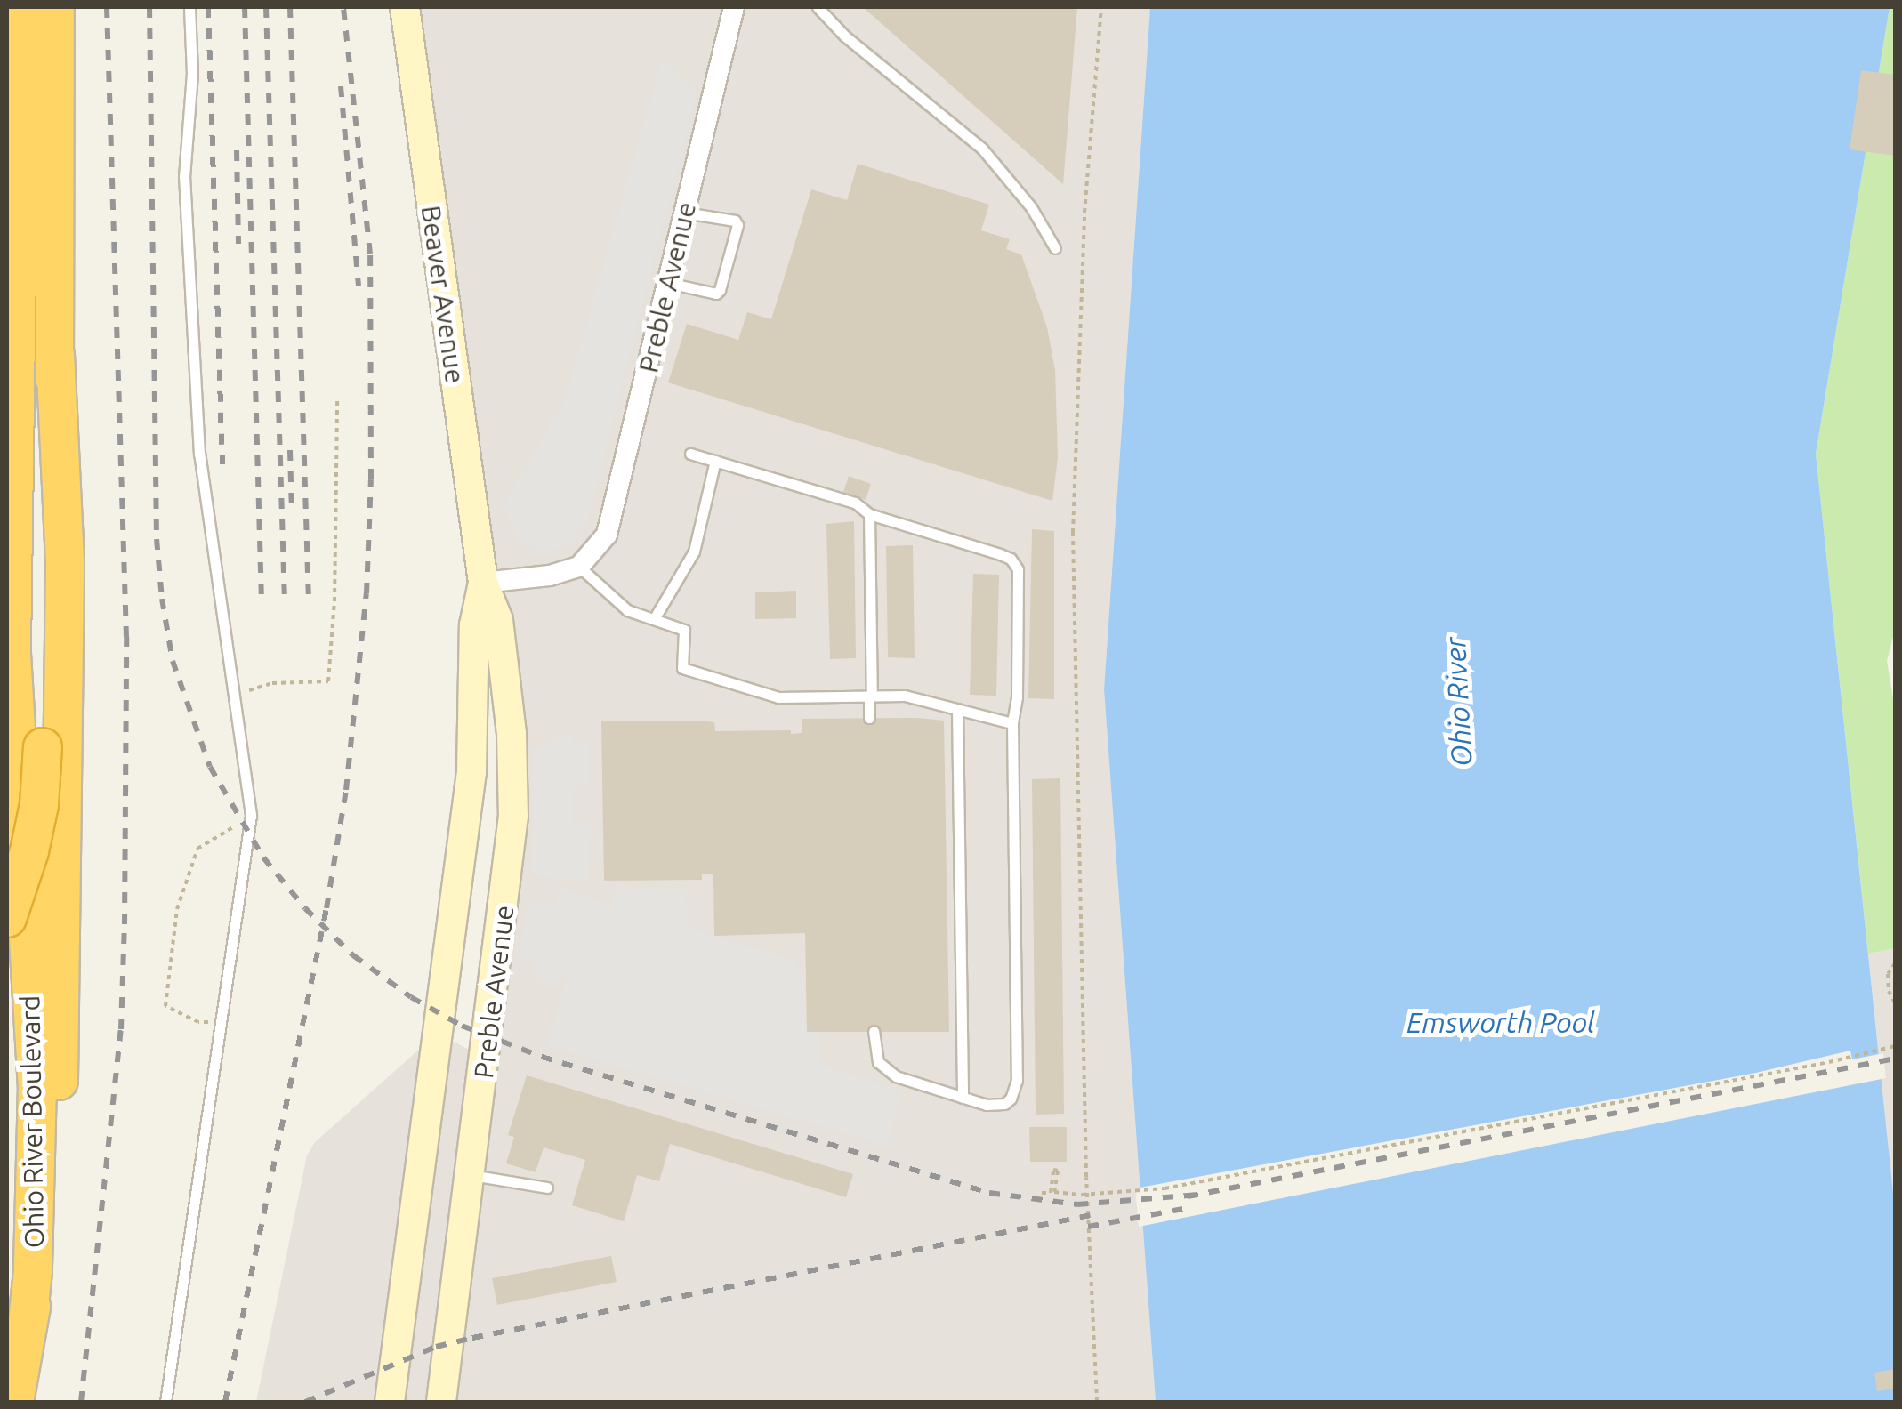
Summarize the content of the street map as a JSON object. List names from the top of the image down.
{
  "streets": {
    "highway": ["Ohio River Boulevard"],
    "street": ["Preble Avenue", "Beaver Avenue"]
  },
  "crossings": [
    ["Preble Avenue", "Beaver Avenue"]
  ],
  "water": ["Ohio River", "Emsworth Pool"]
}
